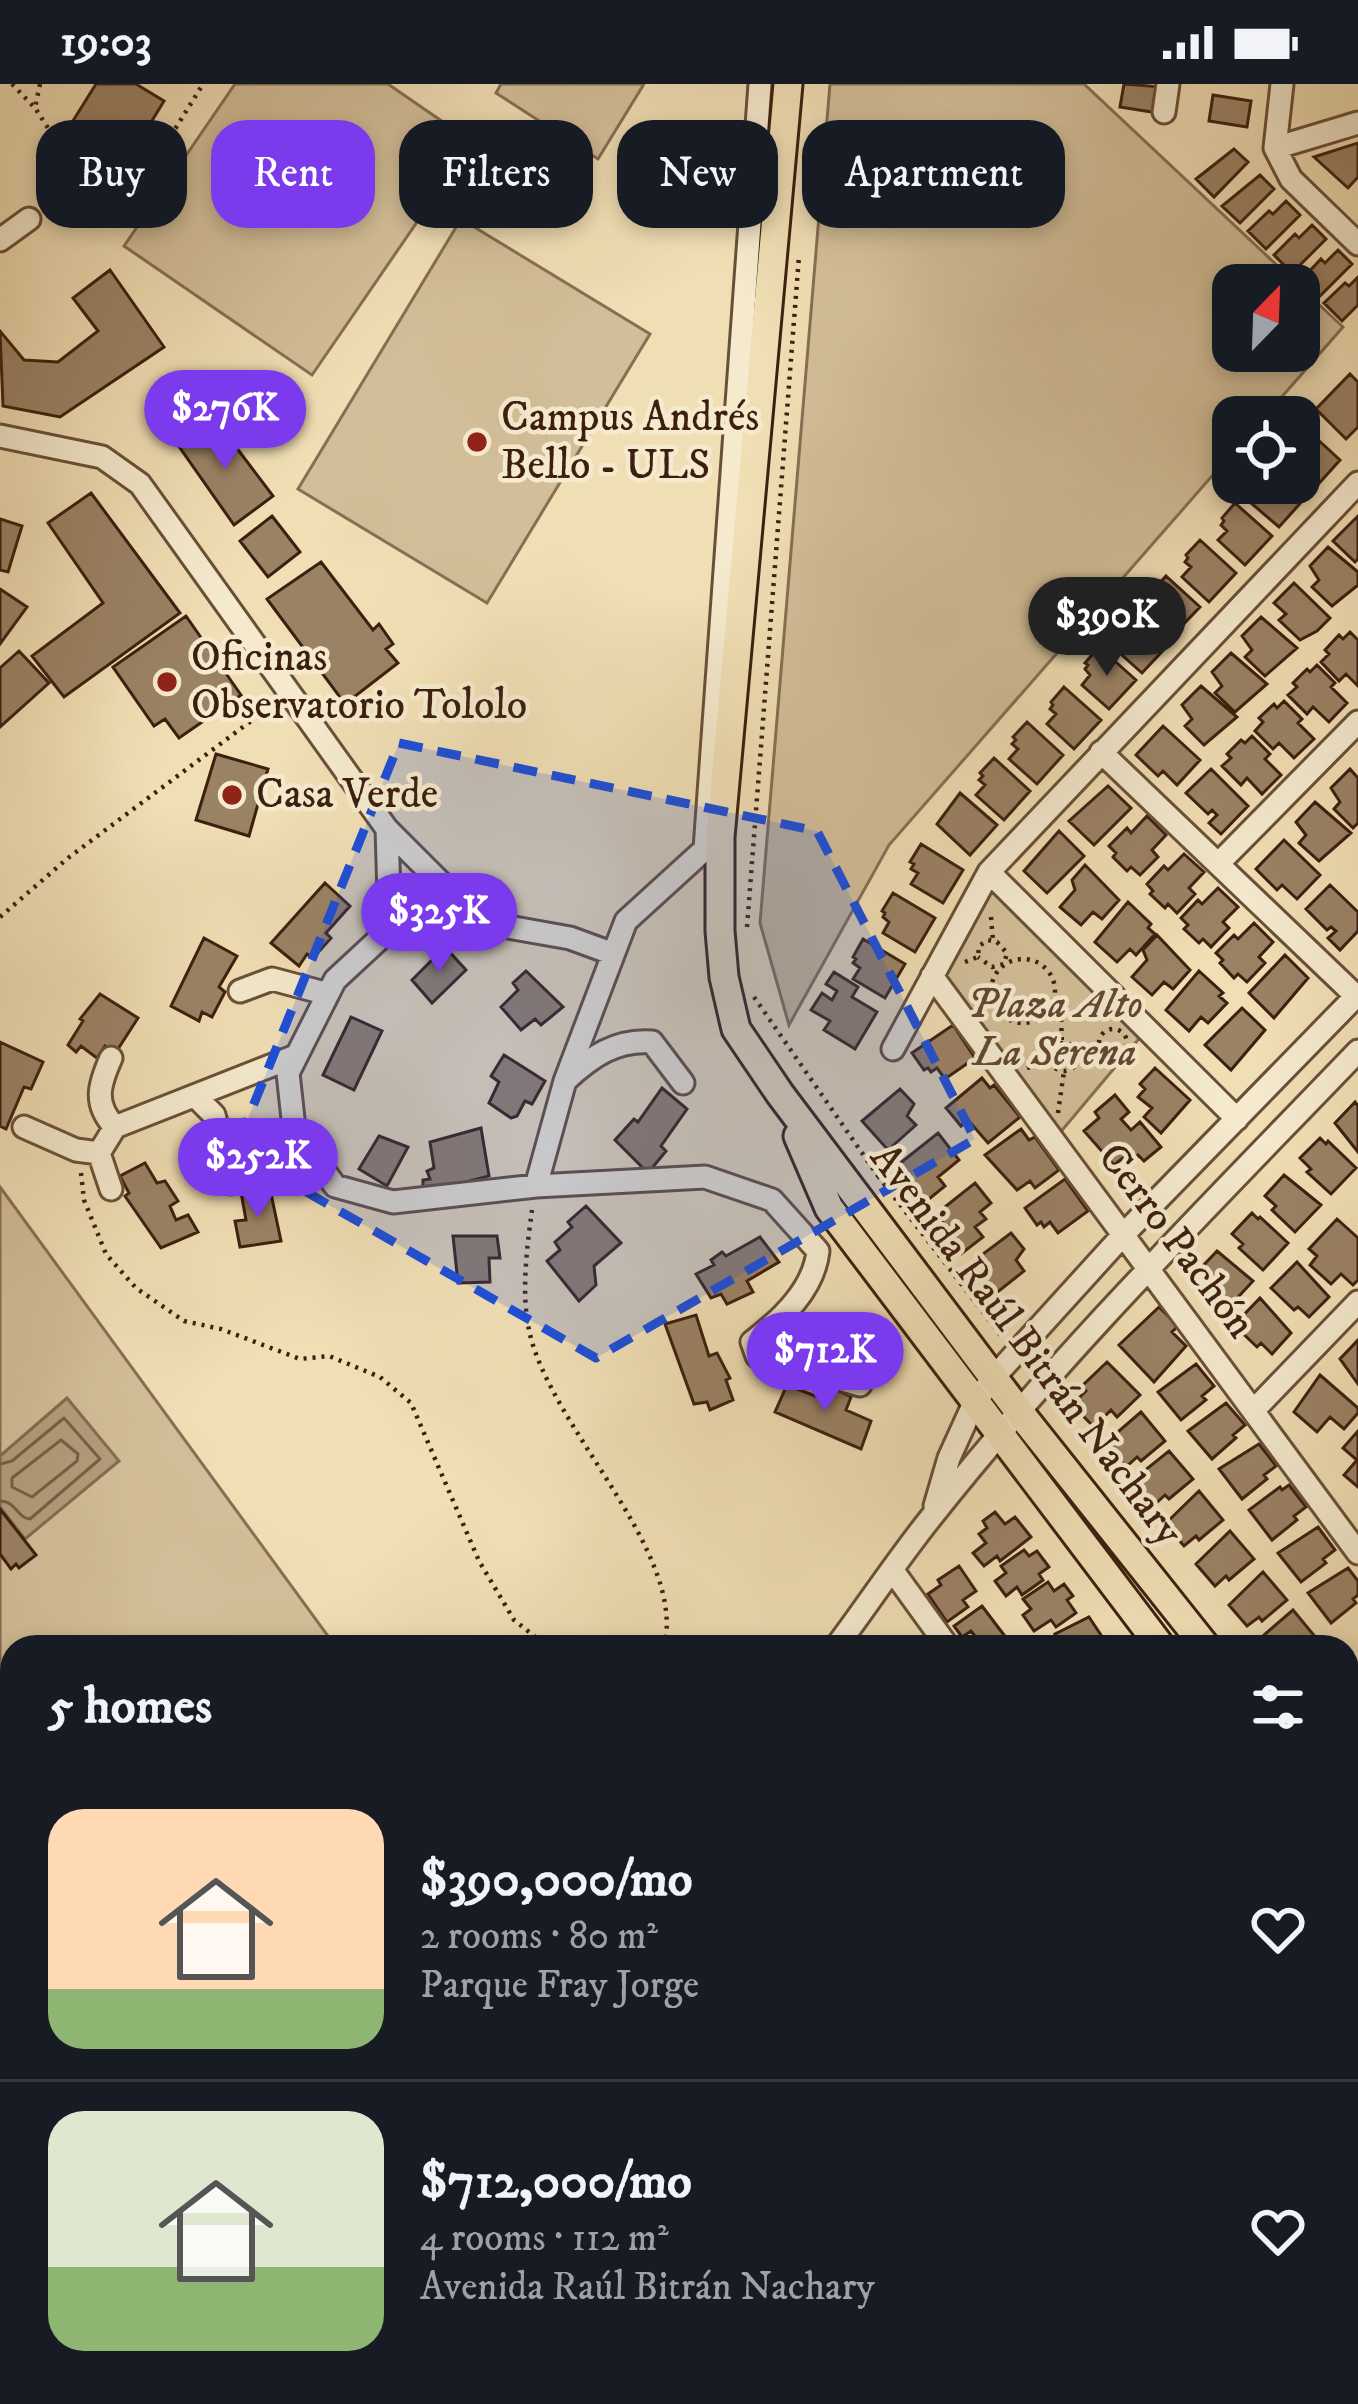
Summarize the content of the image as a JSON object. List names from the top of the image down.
{
  "streets": {
    "main road": ["Avenida Raúl Bitrán Nachary"],
    "street": ["Cerro Pachón"]
  },
  "parks": ["Plaza Alto La Serena"],
  "places": ["Campus Andrés Bello - ULS", "Oficinas Observatorio Tololo", "Casa Verde"],
  "north": "top right",
  "page": {
    "status": "19:03",
    "chip": [
      "Buy",
      "Rent",
      "Filters",
      "New",
      "Apartment"
    ],
    "price": [
      "$276K",
      "$390K",
      "$325K",
      "$252K",
      "$712K"
    ],
    "heading": "5 homes",
    "list": [
      {
        "name": "$390,000/mo",
        "note": "2 rooms · 80 m² · Parque Fray Jorge"
      },
      {
        "name": "$712,000/mo",
        "note": "4 rooms · 112 m² · Avenida Raúl Bitrán Nachary"
      }
    ]
  }
}
